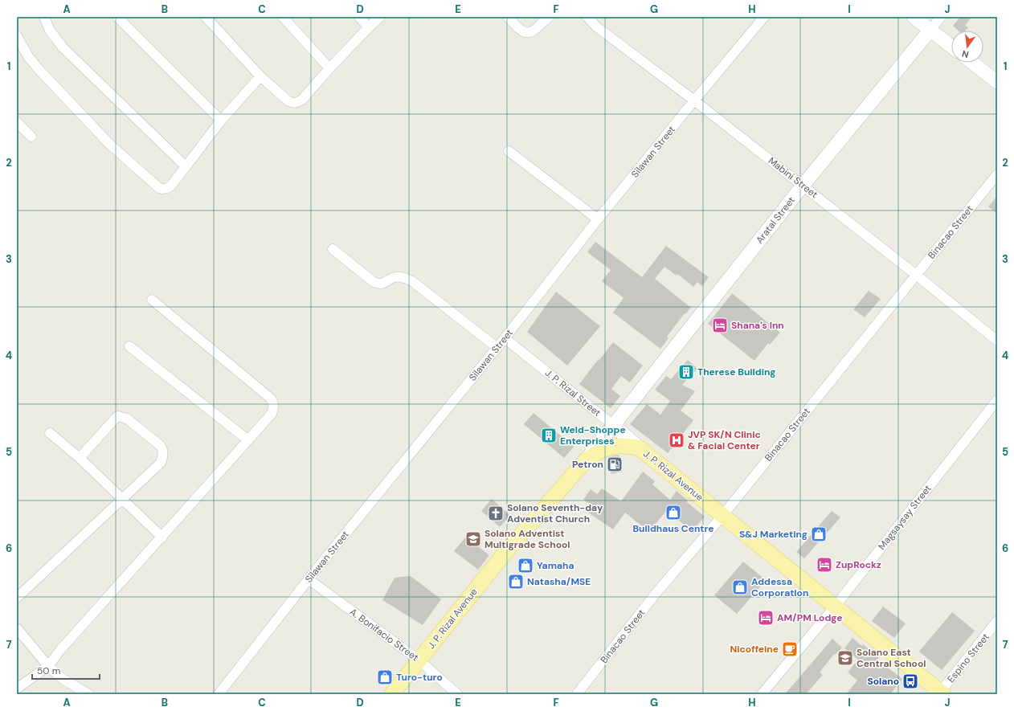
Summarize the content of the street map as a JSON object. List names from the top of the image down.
{
  "streets": {
    "main road": ["J. P. Rizal Avenue"],
    "street": [
      "Silawan Street",
      "Mabini Street",
      "Aratal Street",
      "Binacao Street",
      "J. P. Rizal Street",
      "Magsaysay Street",
      "A. Bonifacio Street",
      "Espino Street"
    ]
  },
  "crossings": [
    ["Silawan Street", "Mabini Street"],
    ["Silawan Street", "J. P. Rizal Street"],
    ["Silawan Street", "A. Bonifacio Street"],
    ["Mabini Street", "Aratal Street"],
    ["Mabini Street", "Binacao Street"],
    ["Aratal Street", "J. P. Rizal Street"],
    ["Aratal Street", "J. P. Rizal Avenue"],
    ["Binacao Street", "J. P. Rizal Avenue"],
    ["J. P. Rizal Street", "J. P. Rizal Avenue"],
    ["J. P. Rizal Avenue", "Magsaysay Street"],
    ["J. P. Rizal Avenue", "A. Bonifacio Street"],
    ["J. P. Rizal Avenue", "Espino Street"]
  ],
  "places": {
    "hotel": ["Shana's Inn", "ZupRockz", "AM/PM Lodge"],
    "building": ["Therese Building", "Weld-Shoppe Enterprises"],
    "hospital": ["JVP SK/N Clinic & Facial Center"],
    "fuel station": ["Petron"],
    "shop": [
      "Buildhaus Centre",
      "S&J Marketing",
      "Yamaha",
      "Natasha/MSE",
      "Addessa Corporation",
      "Turo-turo"
    ],
    "church": ["Solano Seventh-day Adventist Church"],
    "school or university": ["Solano Adventist Multigrade School", "Solano East Central School"],
    "cafe": ["Nicoffeine"],
    "bus stop": ["Solano"]
  },
  "scale_bar": "50 m",
  "north": "bottom",
  "grid": {
    "columns": [
      "A",
      "B",
      "C",
      "D",
      "E",
      "F",
      "G",
      "H",
      "I",
      "J"
    ],
    "rows": [
      "1",
      "2",
      "3",
      "4",
      "5",
      "6",
      "7"
    ]
  }
}
